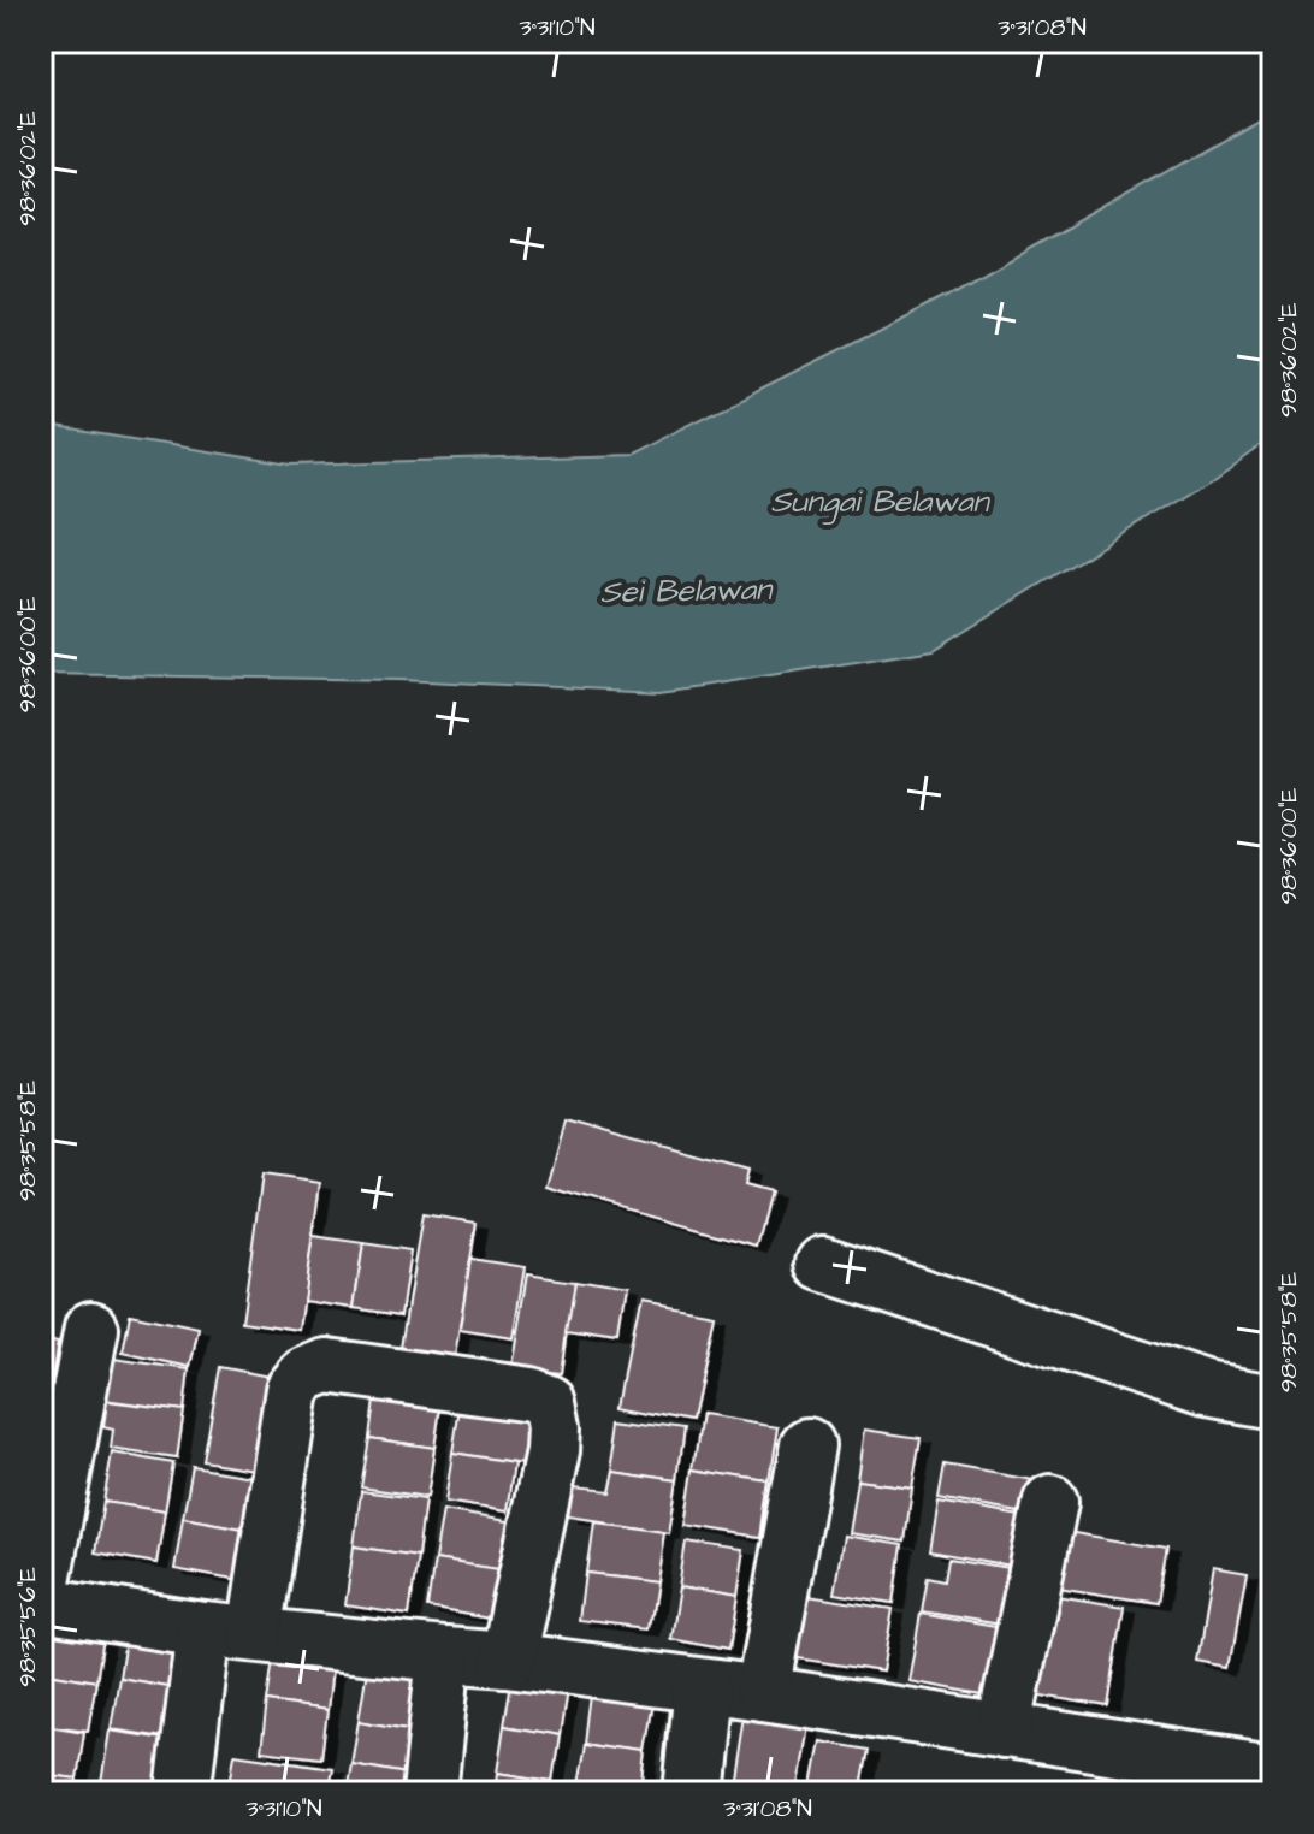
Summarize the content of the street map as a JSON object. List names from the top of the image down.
{
  "water": ["Sungai Belawan", "Sei Belawan"],
  "coordinates": [
    "3°31'10\"N",
    "3°31'08\"N",
    "98°36'02\"E",
    "98°36'00\"E",
    "98°35'58\"E",
    "98°35'56\"E"
  ]
}
